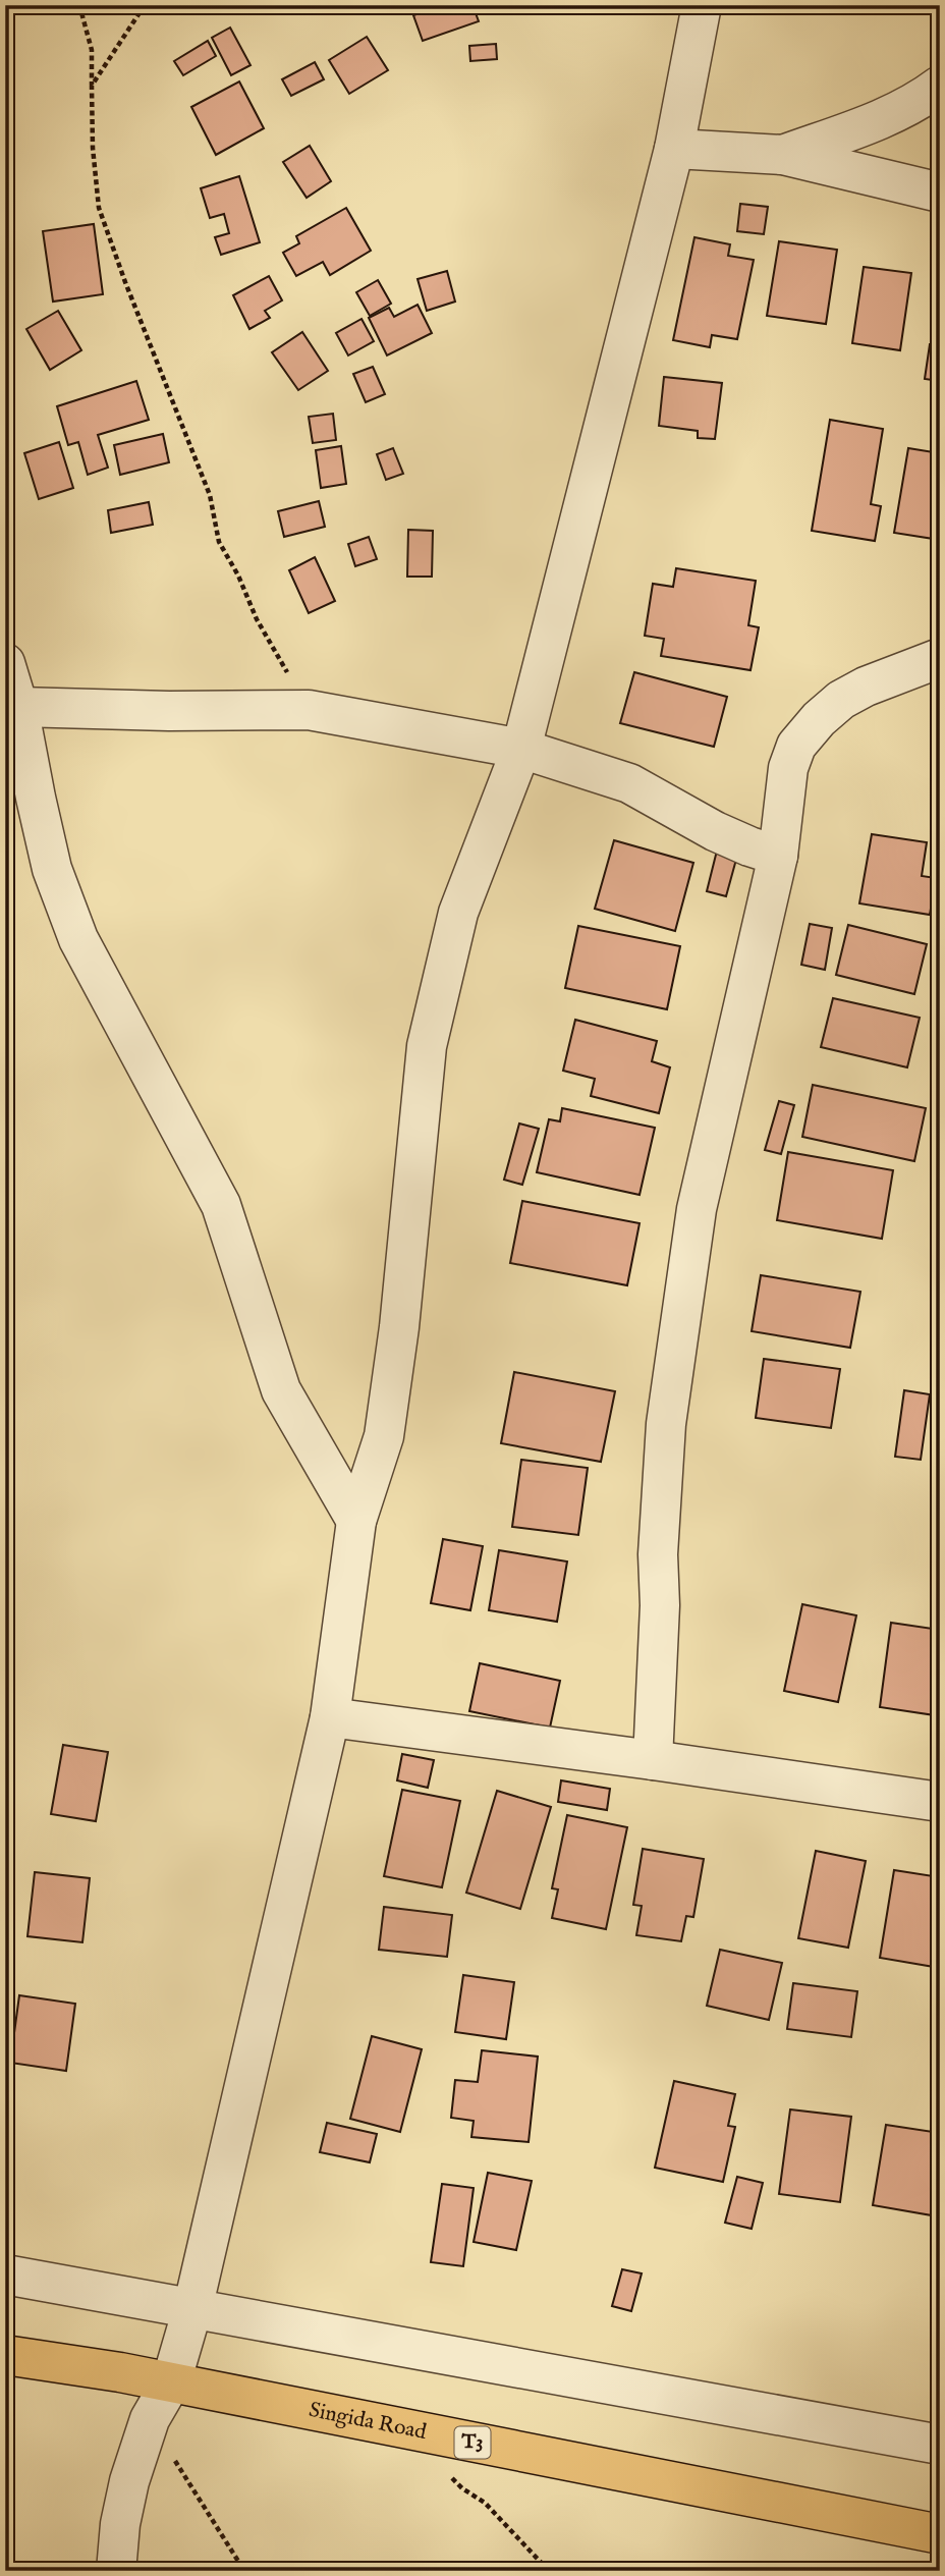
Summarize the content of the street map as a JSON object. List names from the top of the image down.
{
  "streets": {
    "highway": ["Singida Road", "T3"]
  }
}
